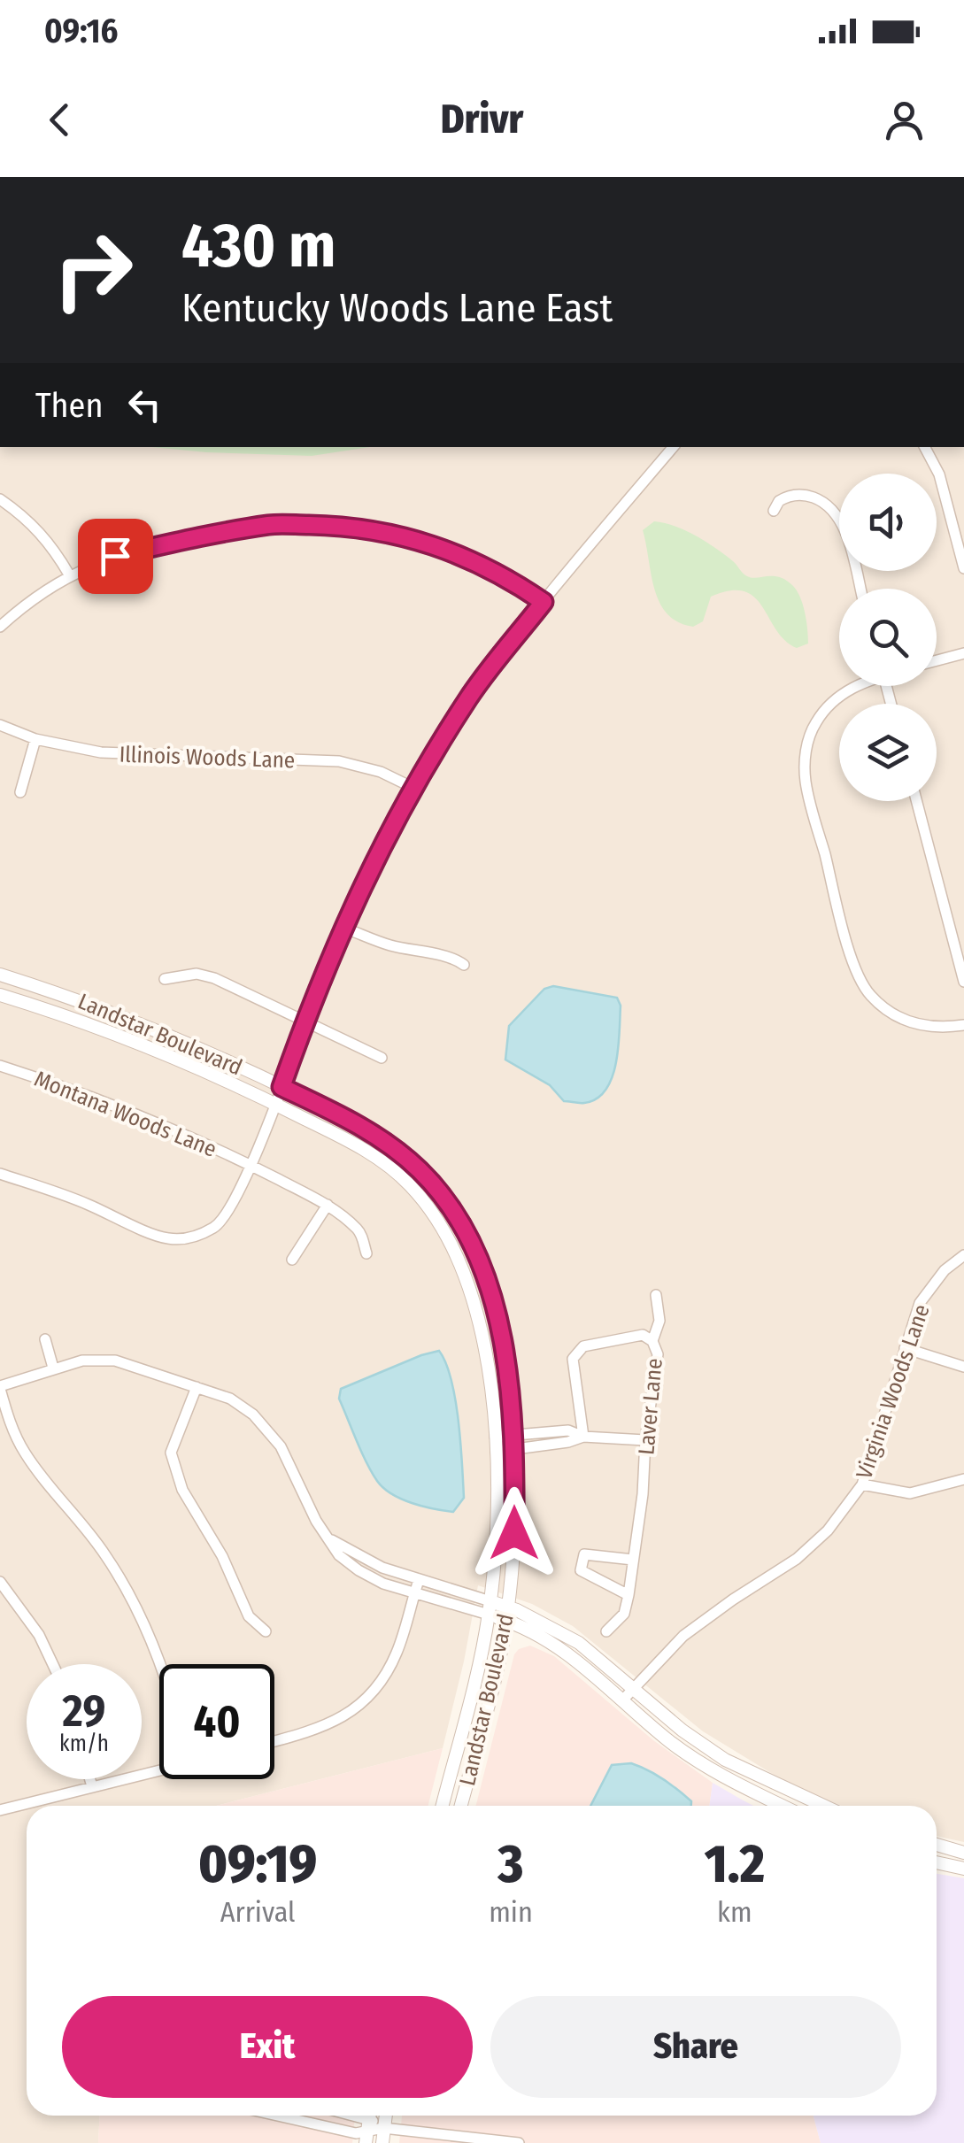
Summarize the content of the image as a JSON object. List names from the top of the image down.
{
  "streets": {
    "street": [
      "Illinois Woods Lane",
      "Landstar Boulevard",
      "Montana Woods Lane",
      "Virginia Woods Lane",
      "Laver Lane"
    ]
  },
  "page": {
    "status": "09:16",
    "header": "Drivr",
    "turn": ["430 m", "Kentucky Woods Lane East"],
    "then": "Then",
    "speed": "29 km/h",
    "limit": "40",
    "eta": [
      "09:19",
      "Arrival",
      "3",
      "min",
      "1.2",
      "km"
    ],
    "buttons": ["Exit", "Share"]
  }
}
